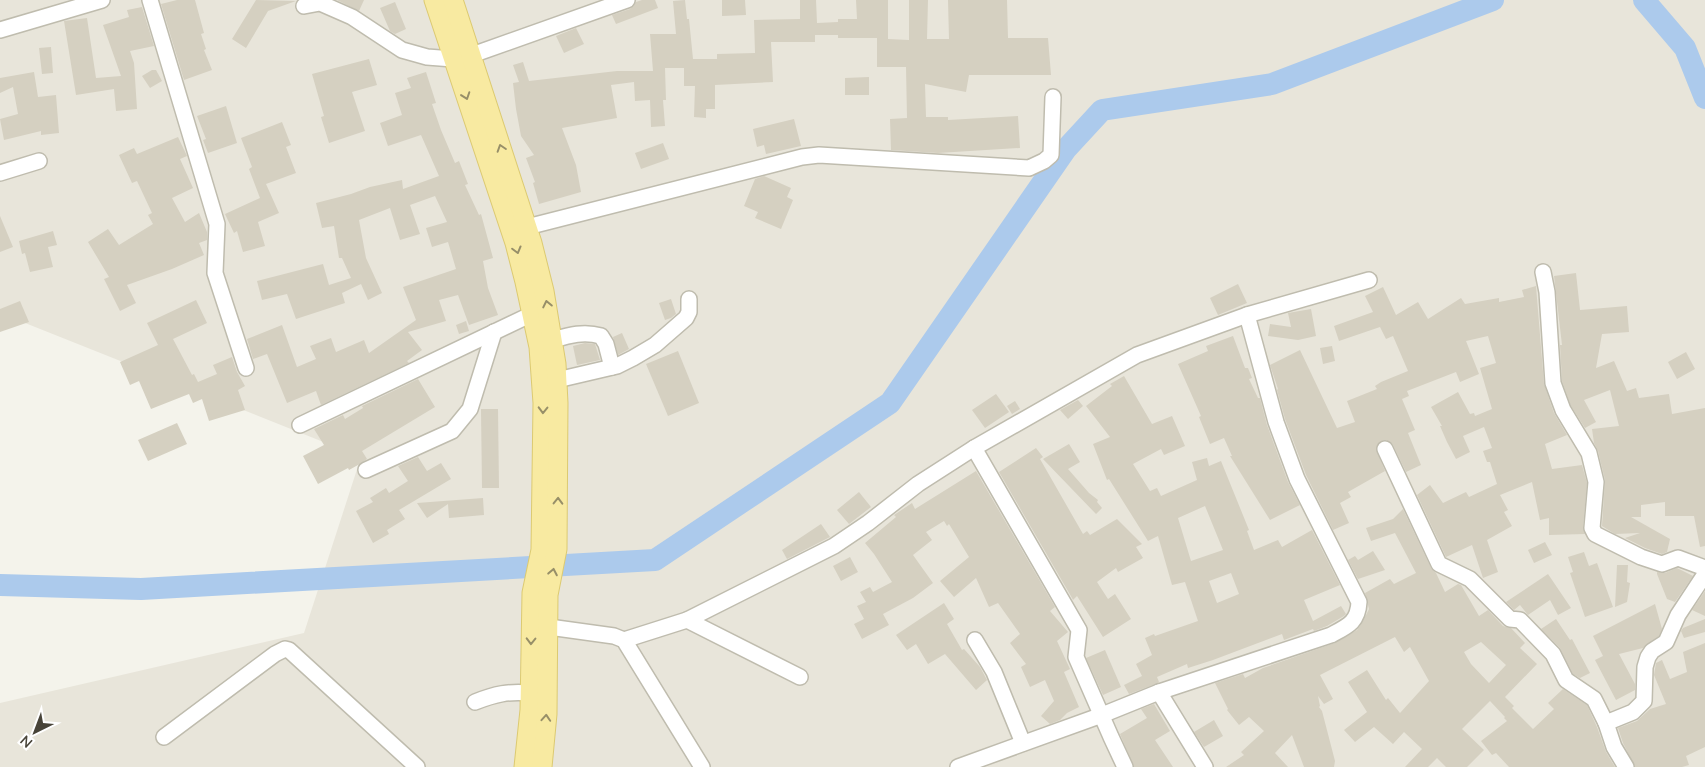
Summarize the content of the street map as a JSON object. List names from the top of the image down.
{
  "north": "bottom left"
}
